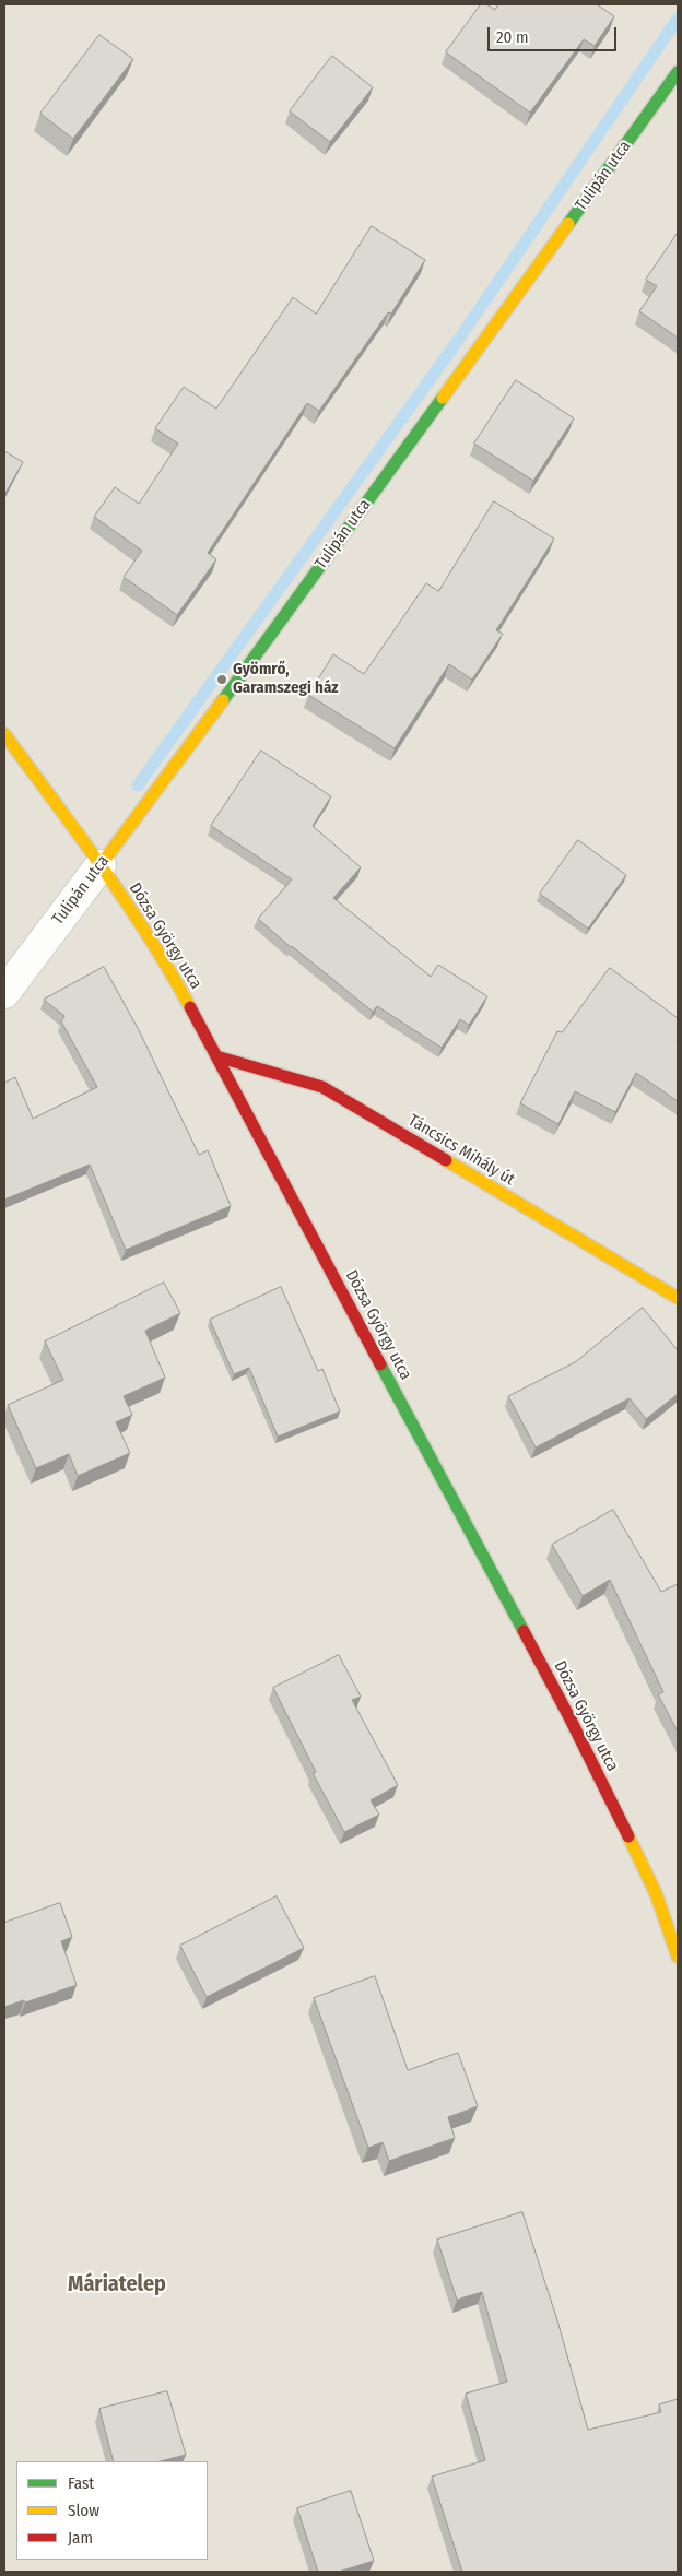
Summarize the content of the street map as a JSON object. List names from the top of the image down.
{
  "streets": {
    "street": ["Tulipán utca", "Dózsa György utca", "Táncsics Mihály út"]
  },
  "crossings": [
    ["Tulipán utca", "Dózsa György utca"],
    ["Dózsa György utca", "Táncsics Mihály út"]
  ],
  "districts": ["Máriatelep"],
  "places": ["Gyömrő, Garamszegi ház"],
  "legend": ["Fast", "Slow", "Jam"],
  "scale_bar": "20 m"
}
